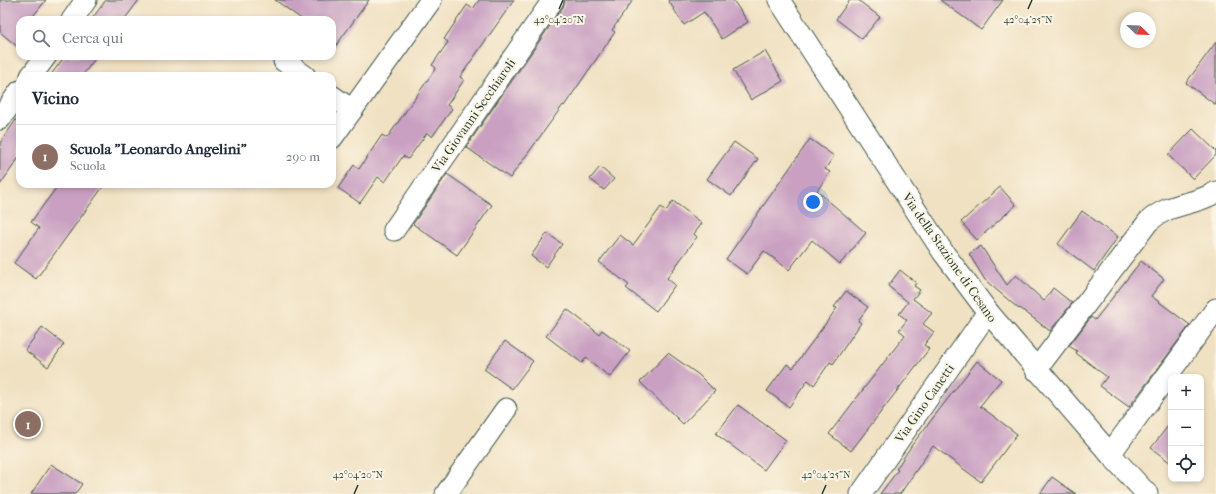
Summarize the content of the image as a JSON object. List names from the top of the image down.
{
  "streets": {
    "street": ["Via Giovanni Secchiaroli", "Via della Stazione di Cesano", "Via Gino Canetti"]
  },
  "crossings": [
    ["Via della Stazione di Cesano", "Via Gino Canetti"]
  ],
  "north": "bottom right",
  "page": {
    "search": "Cerca qui",
    "heading": "Vicino",
    "list": [
      {
        "mark": "1",
        "name": "Scuola \"Leonardo Angelini\"",
        "note": "Scuola",
        "value": "290 m"
      }
    ],
    "map_buttons": ["+", "−"],
    "pins": "1"
  },
  "coordinates": ["42°04'20\"N", "42°04'25\"N"]
}
